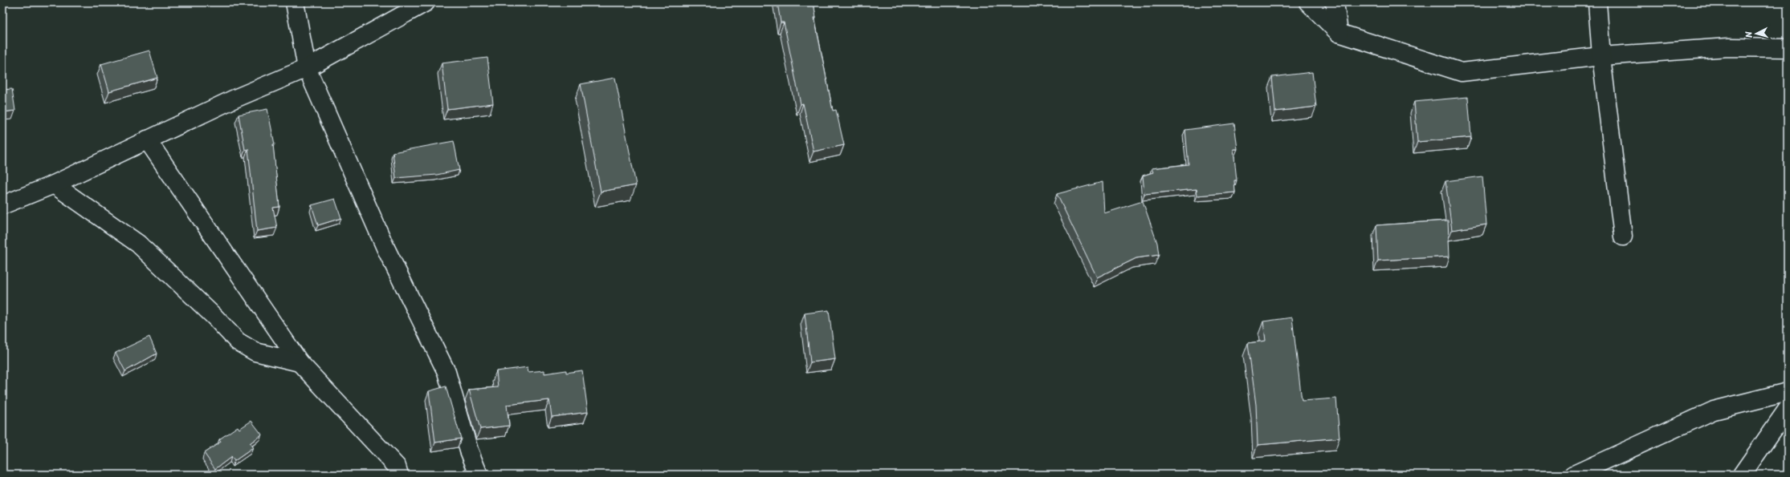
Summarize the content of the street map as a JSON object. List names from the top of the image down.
{
  "north": "left"
}
